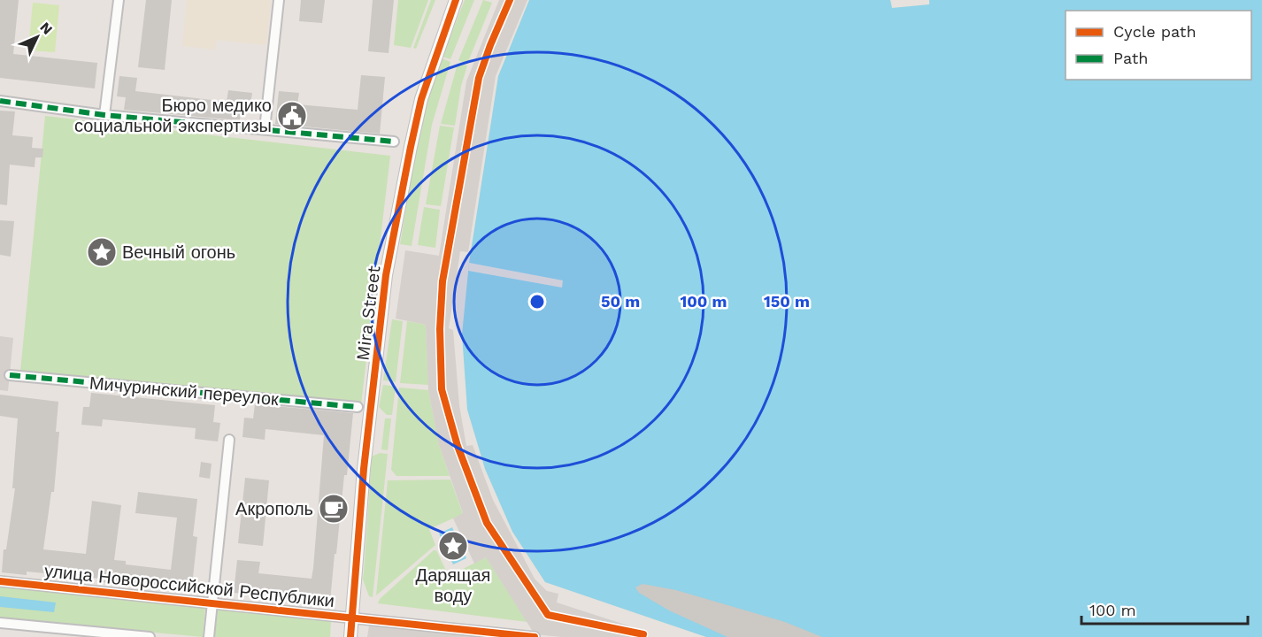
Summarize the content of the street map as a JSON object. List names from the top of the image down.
{
  "streets": {
    "street": ["Mira Street", "Мичуринский переулок", "улица Новороссийской Республики"]
  },
  "crossings": [
    ["Mira Street", "улица Новороссийской Республики"]
  ],
  "places": {
    "public building": ["Бюро медико социальной экспертизы"],
    "place": ["Вечный огонь", "Дарящая воду"],
    "cafe": ["Акрополь"]
  },
  "legend": ["Cycle path", "Path"],
  "scale_bar": "100 m",
  "north": "top right",
  "rings": ["50 m", "100 m", "150 m"]
}
